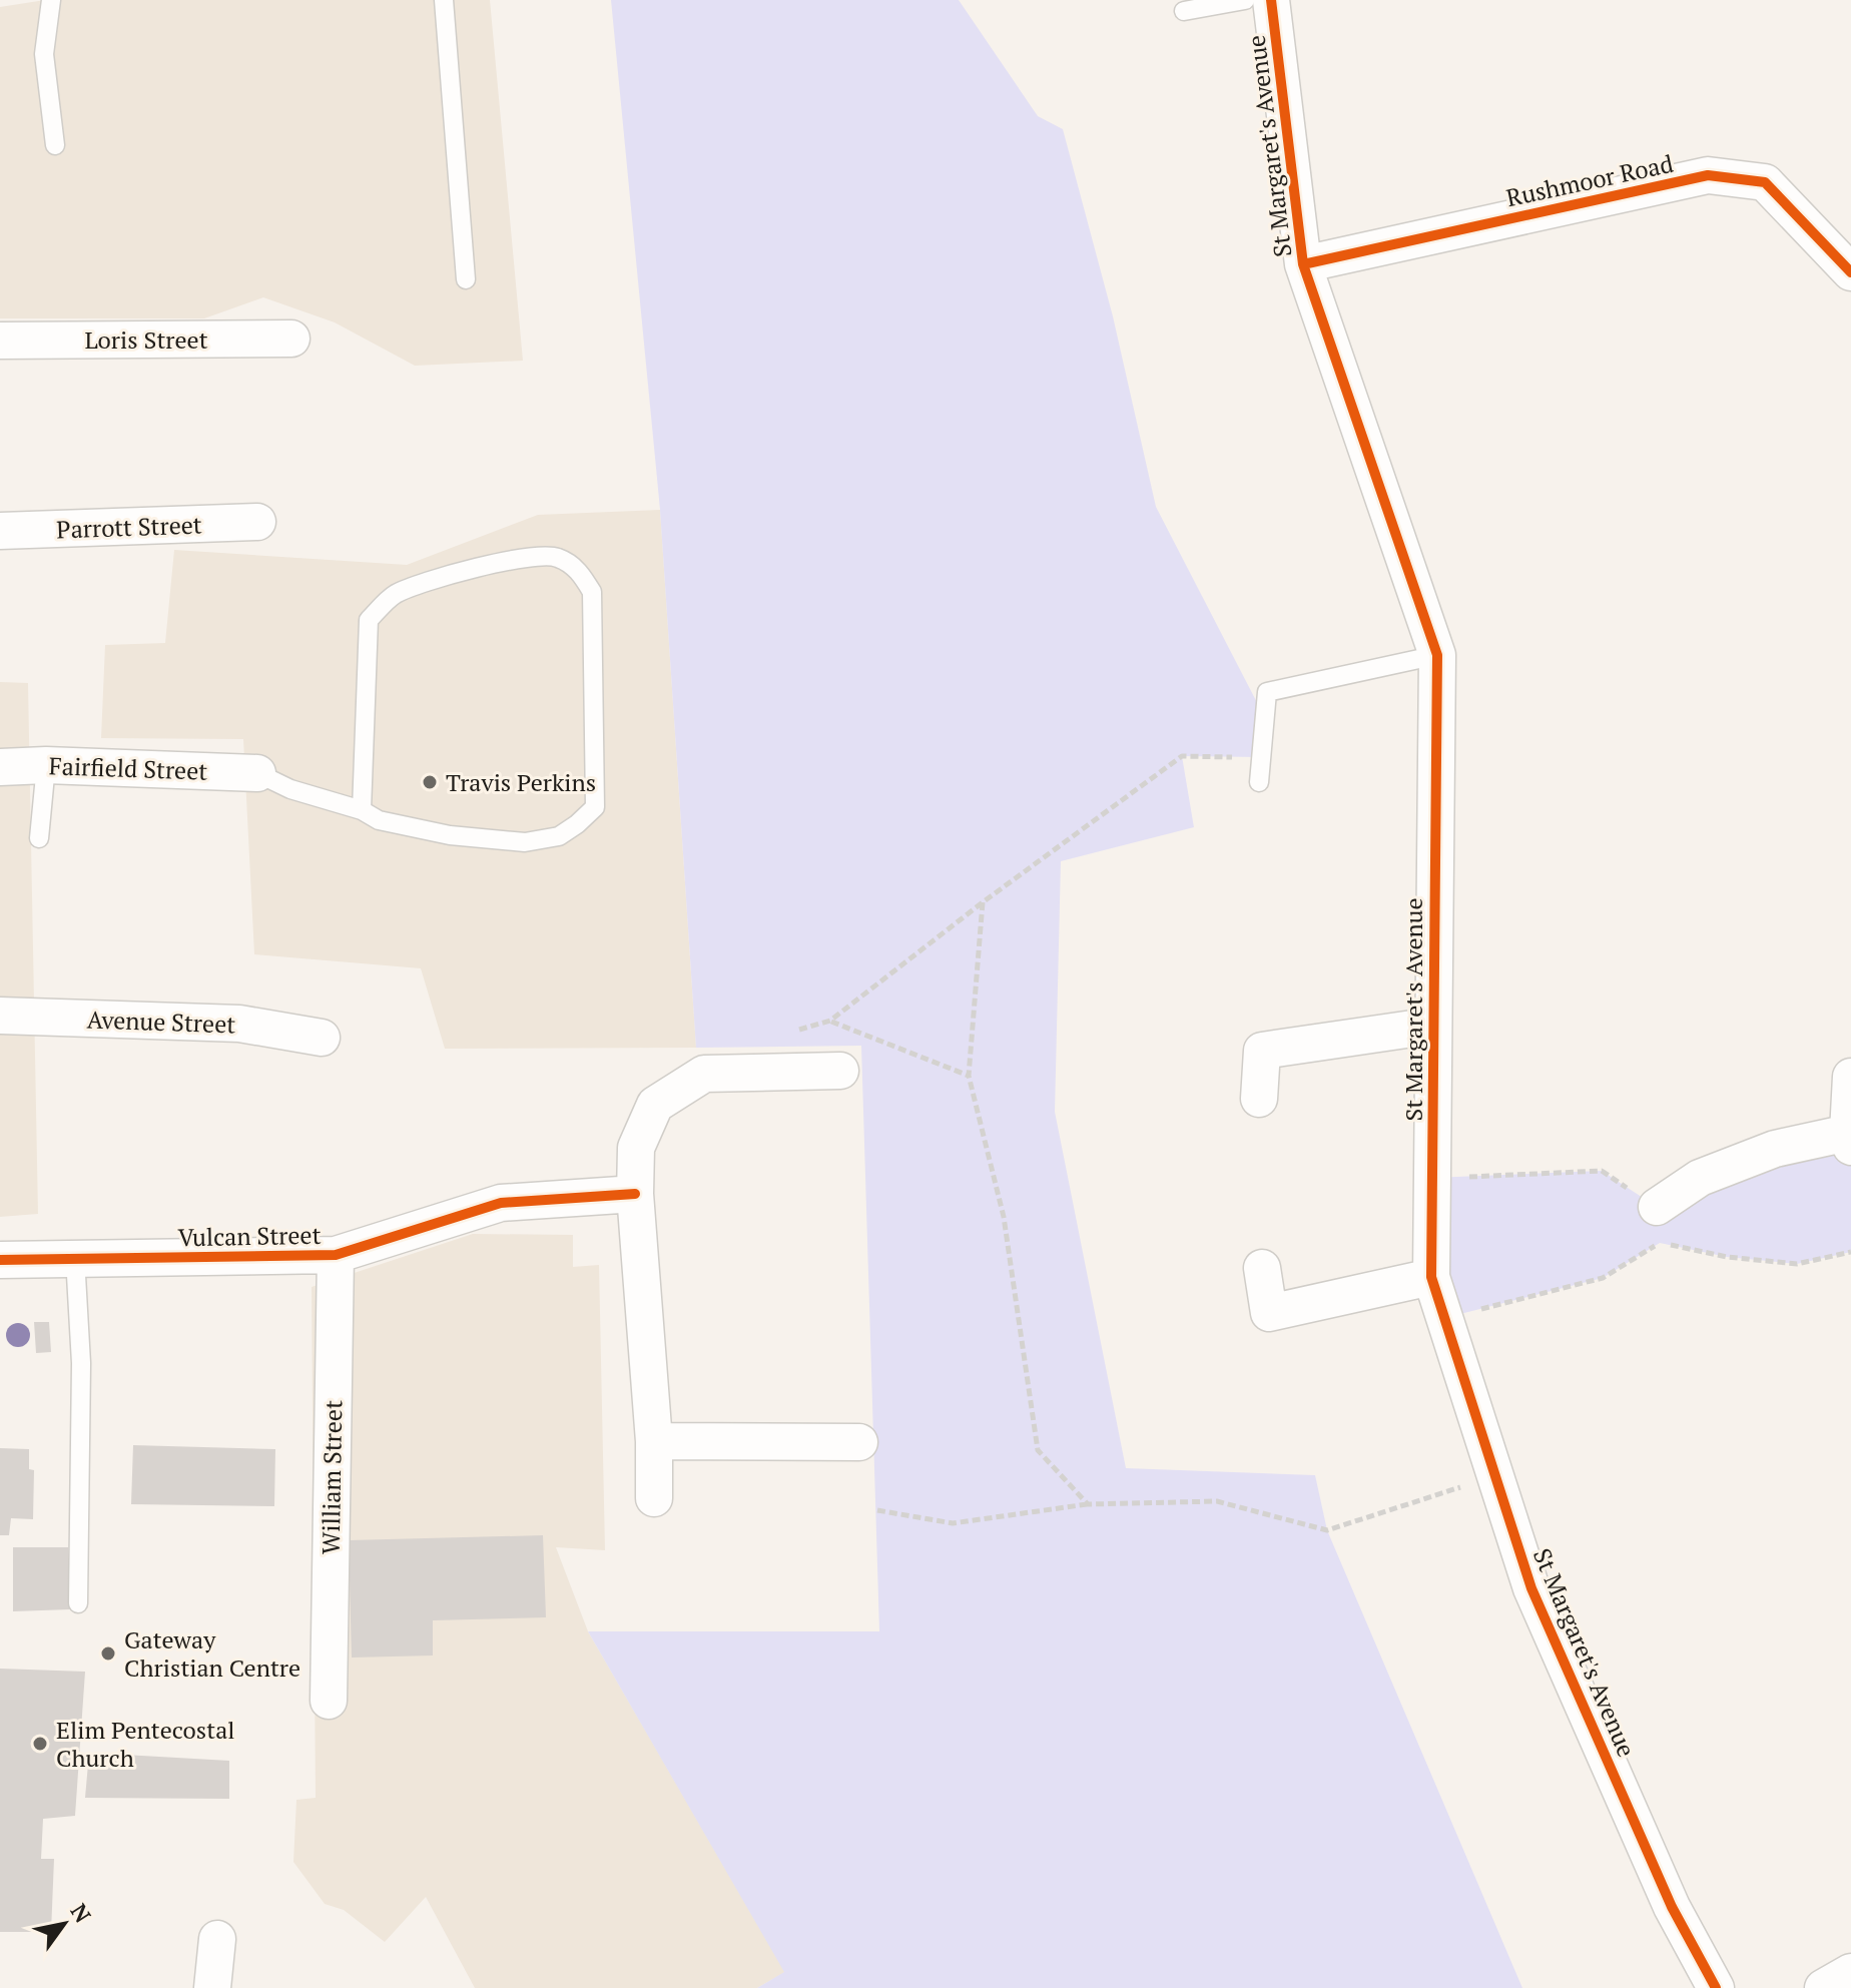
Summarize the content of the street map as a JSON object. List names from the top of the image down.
{
  "streets": {
    "street": [
      "St Margaret's Avenue",
      "Rushmoor Road",
      "Loris Street",
      "Parrott Street",
      "Fairfield Street",
      "Avenue Street",
      "Vulcan Street",
      "William Street"
    ]
  },
  "crossings": [
    ["St Margaret's Avenue", "Rushmoor Road"],
    ["Vulcan Street", "William Street"]
  ],
  "places": ["Travis Perkins", "Gateway Christian Centre", "Elim Pentecostal Church"],
  "north": "top right"
}
